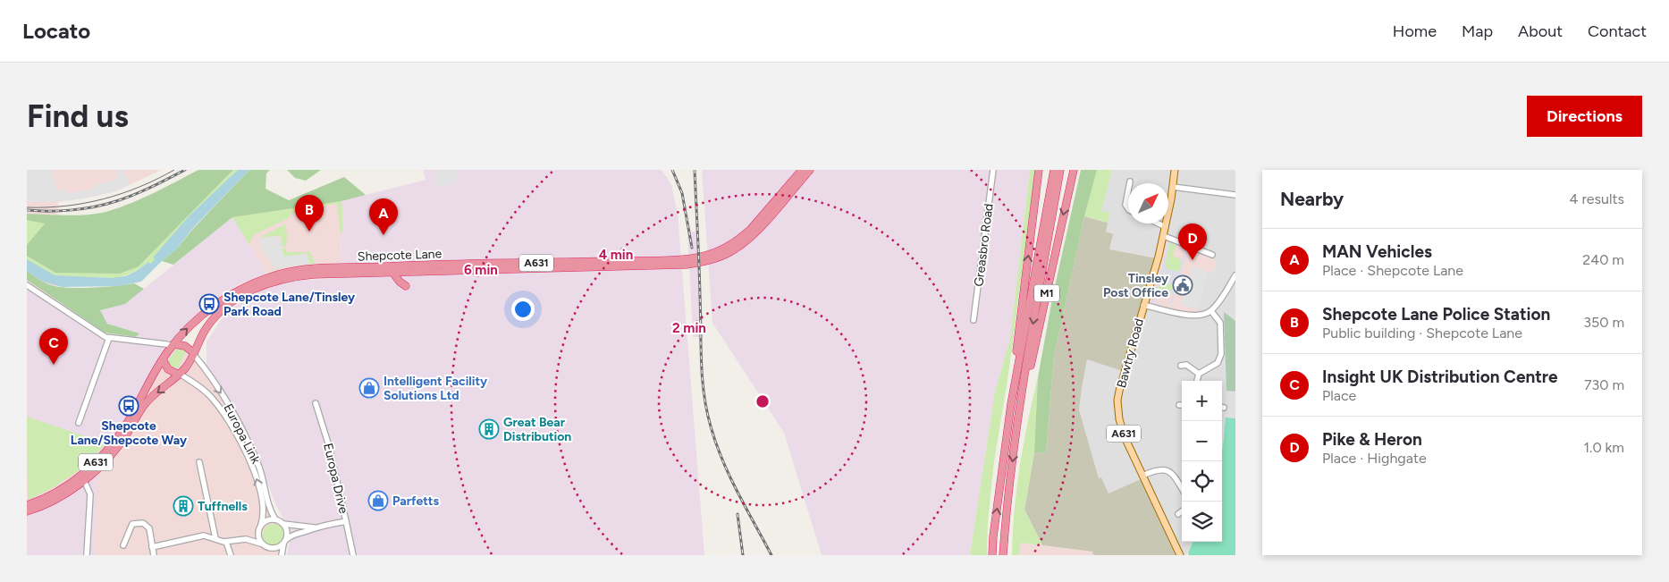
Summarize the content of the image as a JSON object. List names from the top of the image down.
{
  "streets": {
    "highway": ["Shepcote Lane", "A631", "M1"],
    "main road": ["Bawtry Road"],
    "street": ["Greasbro Road", "Europa Link", "Europa Drive"]
  },
  "crossings": [
    ["Shepcote Lane", "Europa Link"],
    ["Europa Link", "Europa Drive"]
  ],
  "places": {
    "public building": ["Tinsley Post Office"],
    "bus stop": ["Shepcote Lane/Tinsley Park Road", "Shepcote Lane/Shepcote Way"],
    "shop": ["Intelligent Facility Solutions Ltd", "Parfetts"],
    "building": ["Great Bear Distribution", "Tuffnells"]
  },
  "north": "top right",
  "page": {
    "header": "Locato",
    "nav": [
      "Home",
      "Map",
      "About",
      "Contact"
    ],
    "buttons": "Directions",
    "title": "Find us",
    "heading": ["Nearby", "4 results"],
    "pins": [
      "B",
      "A",
      "D",
      "C"
    ],
    "list": [
      {
        "mark": "A",
        "name": "MAN Vehicles",
        "note": "Place · Shepcote Lane",
        "value": "240 m"
      },
      {
        "mark": "B",
        "name": "Shepcote Lane Police Station",
        "note": "Public building · Shepcote Lane",
        "value": "350 m"
      },
      {
        "mark": "C",
        "name": "Insight UK Distribution Centre",
        "note": "Place",
        "value": "730 m"
      },
      {
        "mark": "D",
        "name": "Pike & Heron",
        "note": "Place · Highgate",
        "value": "1.0 km"
      }
    ],
    "map_buttons": ["+", "−"]
  },
  "rings": ["4 min", "6 min", "2 min"]
}
